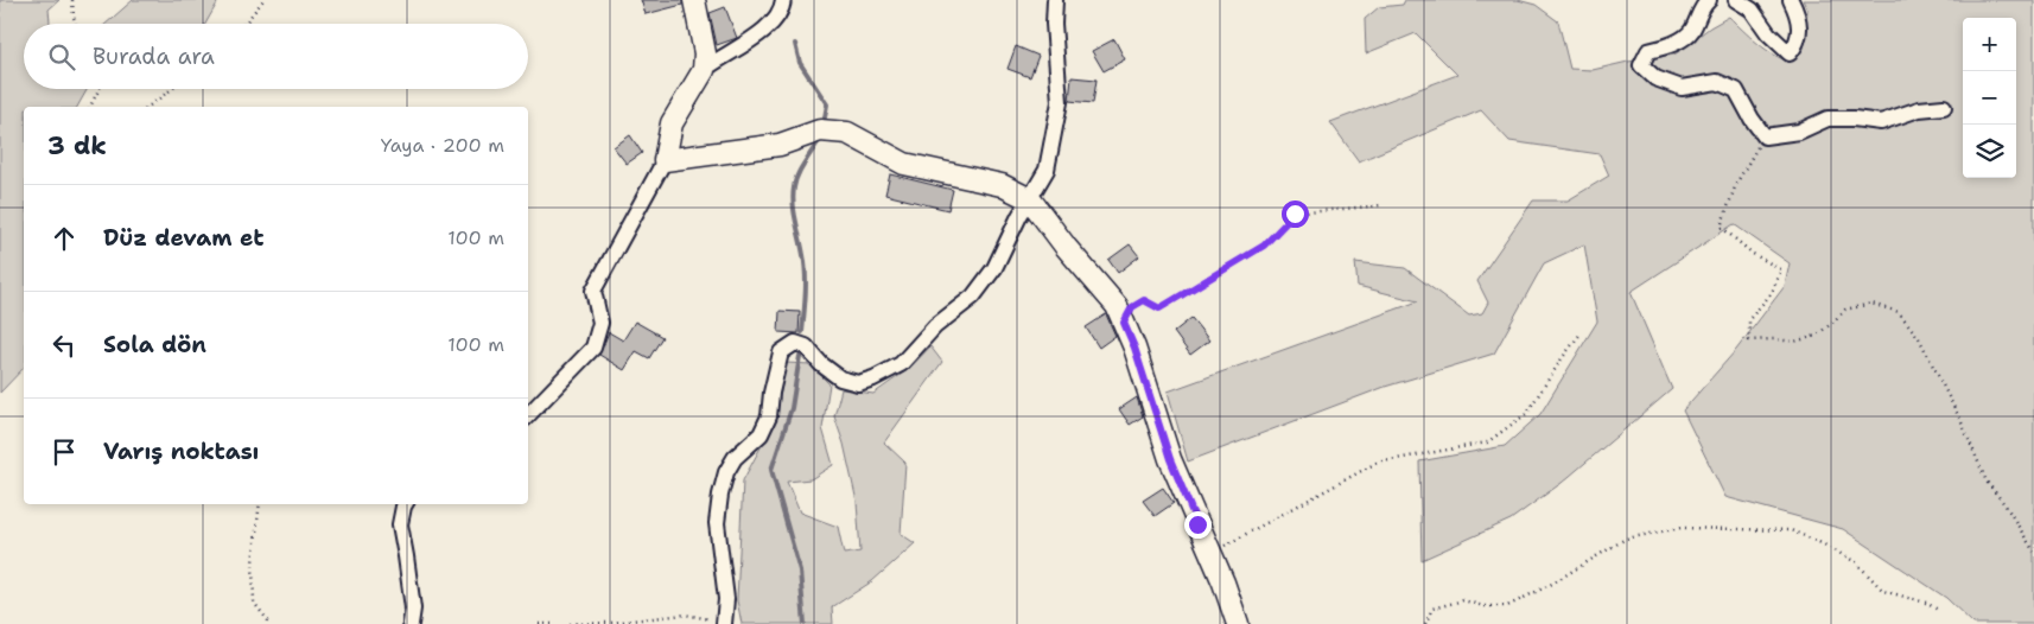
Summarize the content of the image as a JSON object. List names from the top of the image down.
{
  "page": {
    "map_buttons": ["+", "−"],
    "search": "Burada ara",
    "heading": ["3 dk", "Yaya · 200 m"],
    "list": [
      ["Düz devam et", "100 m"],
      ["Sola dön", "100 m"],
      "Varış noktası"
    ]
  }
}
